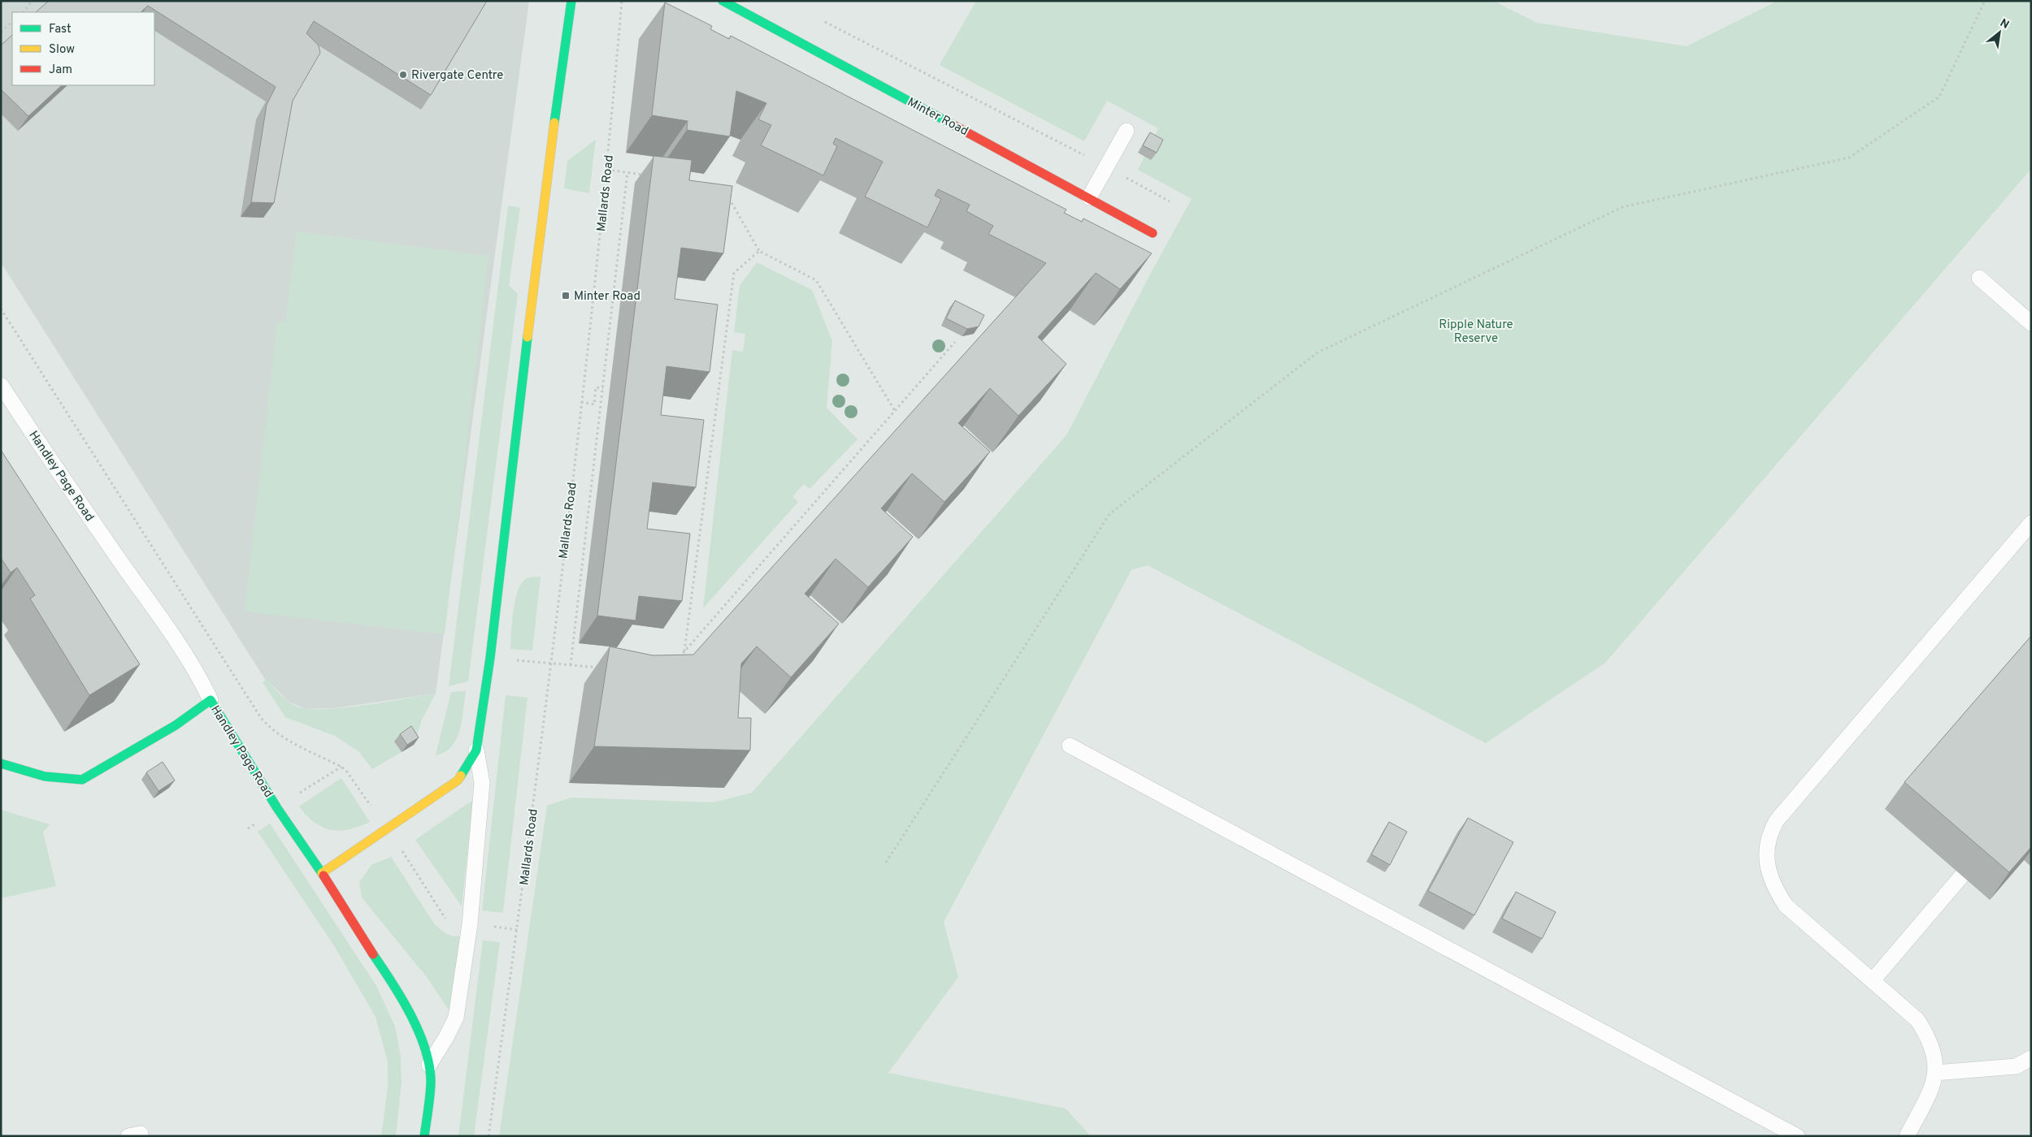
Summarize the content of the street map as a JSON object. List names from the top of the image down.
{
  "streets": {
    "street": ["Minter Road", "Handley Page Road"],
    "path": ["Mallards Road"]
  },
  "parks": ["Ripple Nature Reserve"],
  "places": {
    "other": ["Rivergate Centre"],
    "transit": ["Minter Road"]
  },
  "legend": ["Fast", "Slow", "Jam"],
  "north": "top right"
}
